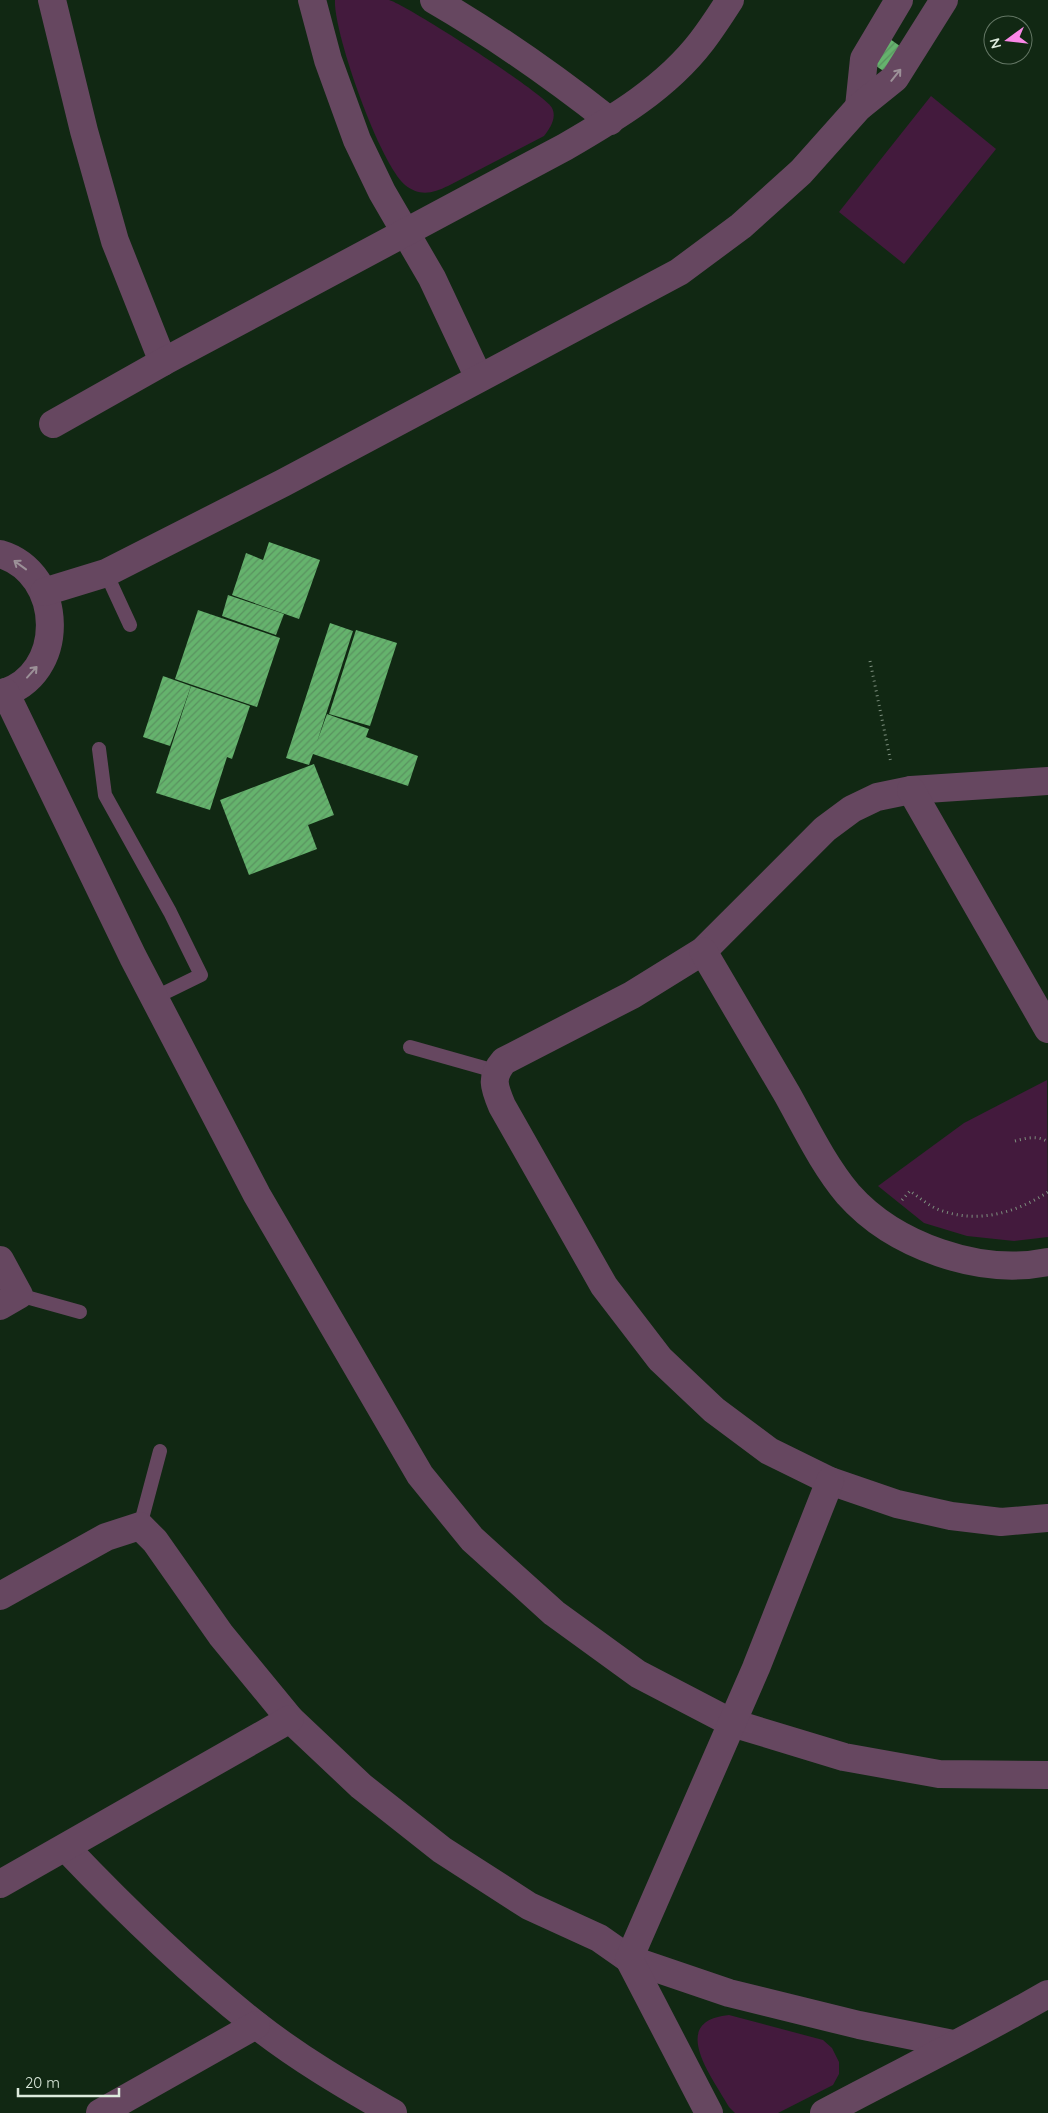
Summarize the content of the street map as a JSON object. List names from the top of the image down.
{
  "scale_bar": "20 m",
  "north": "left"
}
